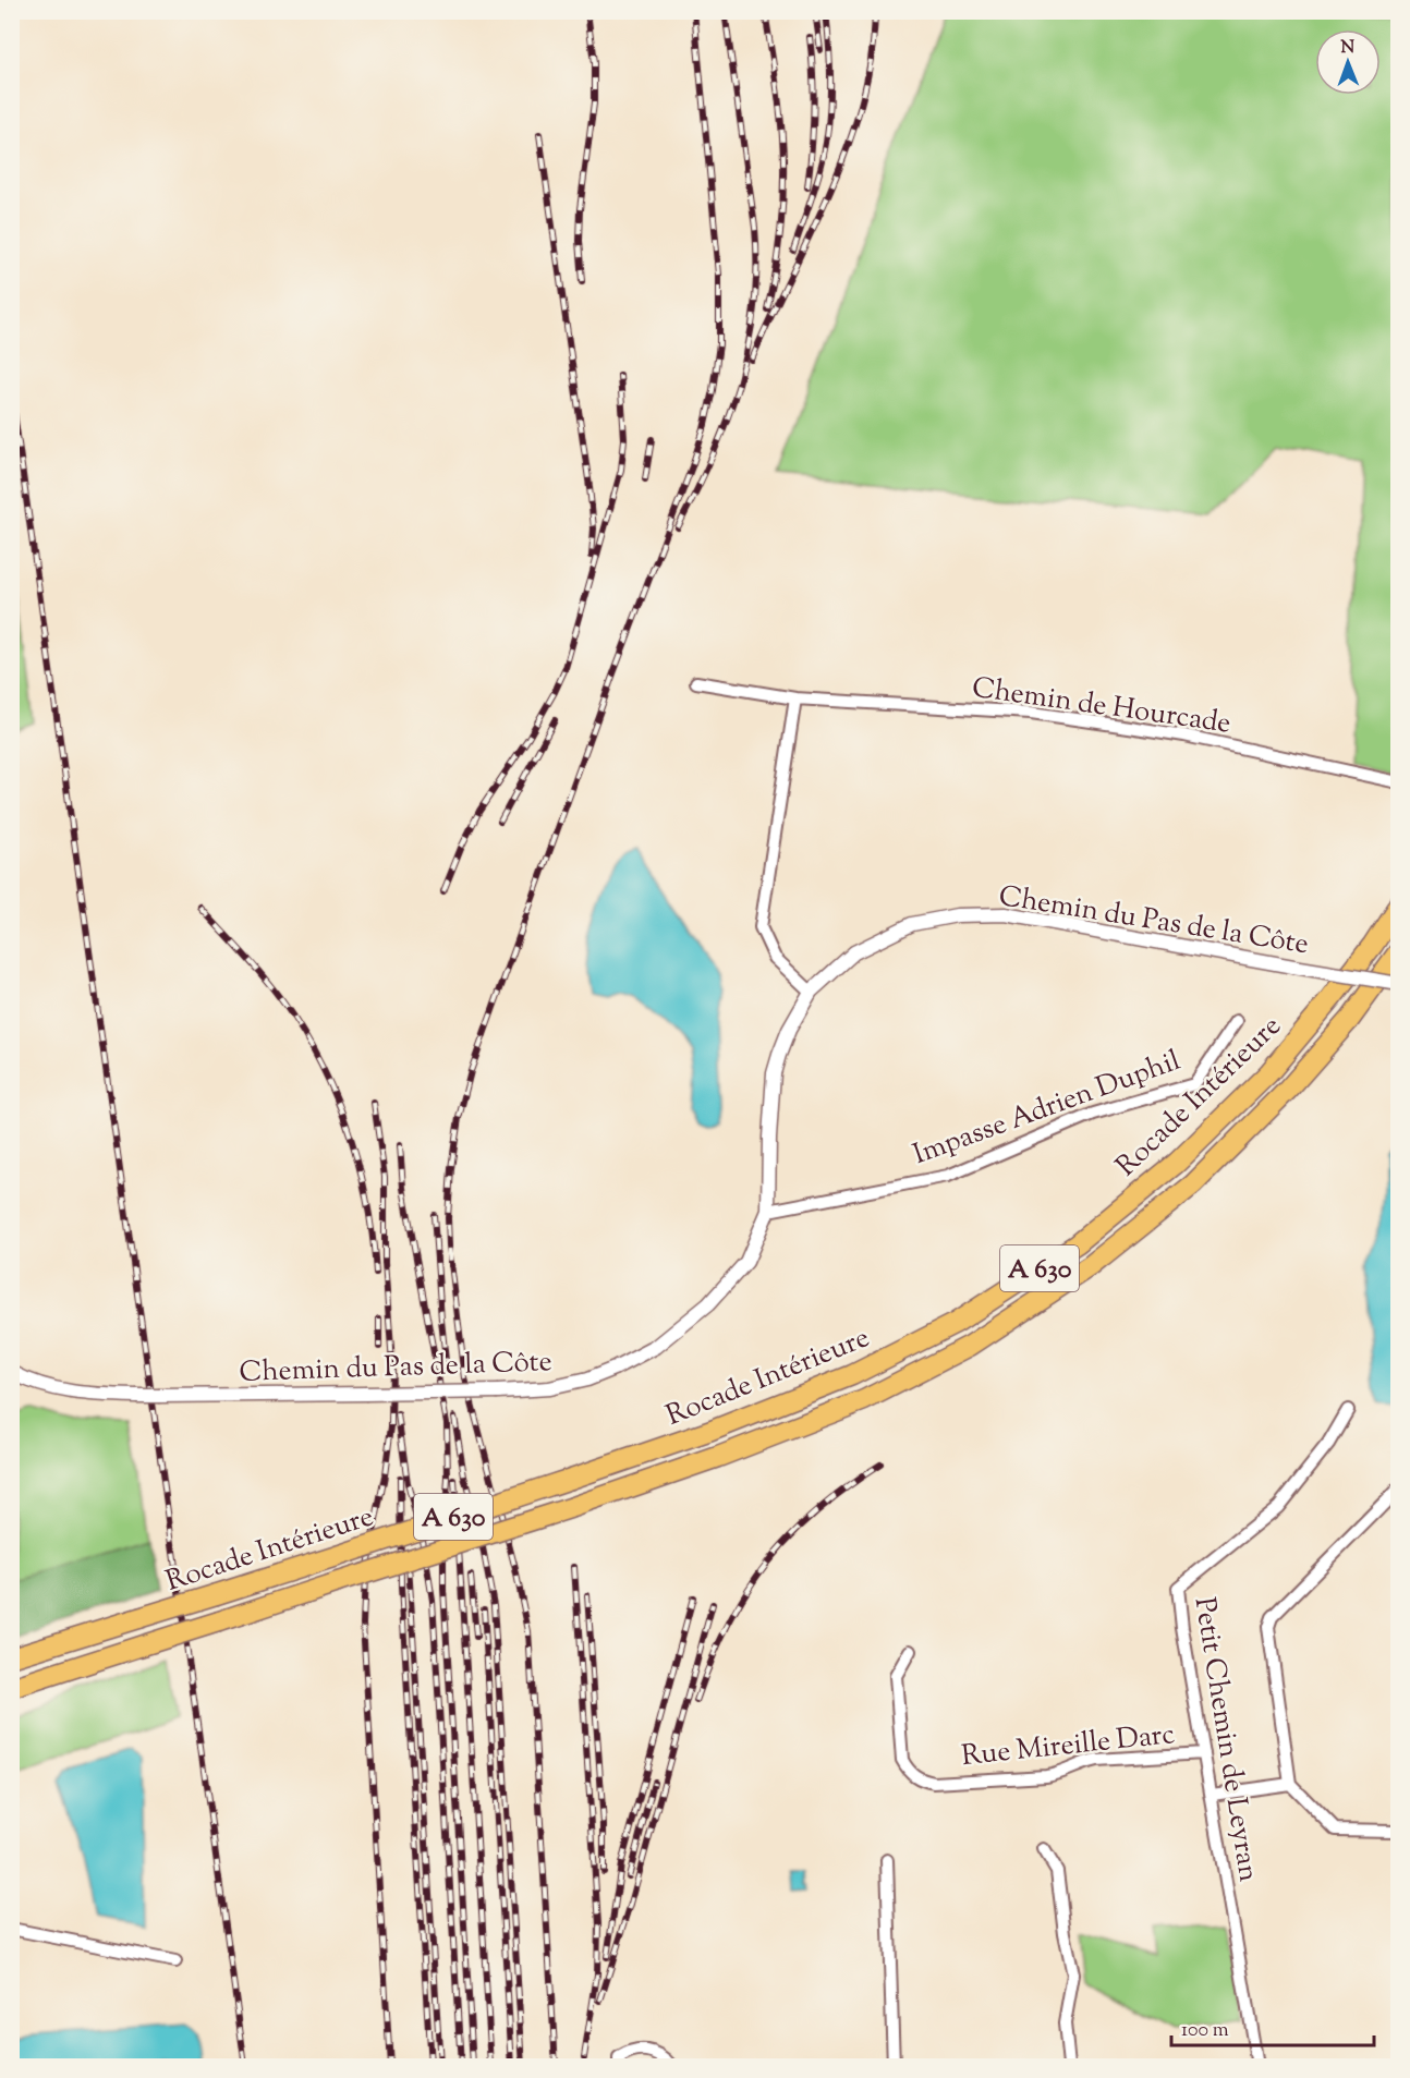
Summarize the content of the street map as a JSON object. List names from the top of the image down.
{
  "streets": {
    "highway": ["Rocade Intérieure", "A 630"],
    "street": [
      "Chemin de Hourcade",
      "Chemin du Pas de la Côte",
      "Impasse Adrien Duphil",
      "Petit Chemin de Leyran",
      "Rue Mireille Darc"
    ]
  },
  "crossings": [
    ["Chemin du Pas de la Côte", "Impasse Adrien Duphil"],
    ["Petit Chemin de Leyran", "Rue Mireille Darc"]
  ],
  "scale_bar": "100 m",
  "north": "top"
}
